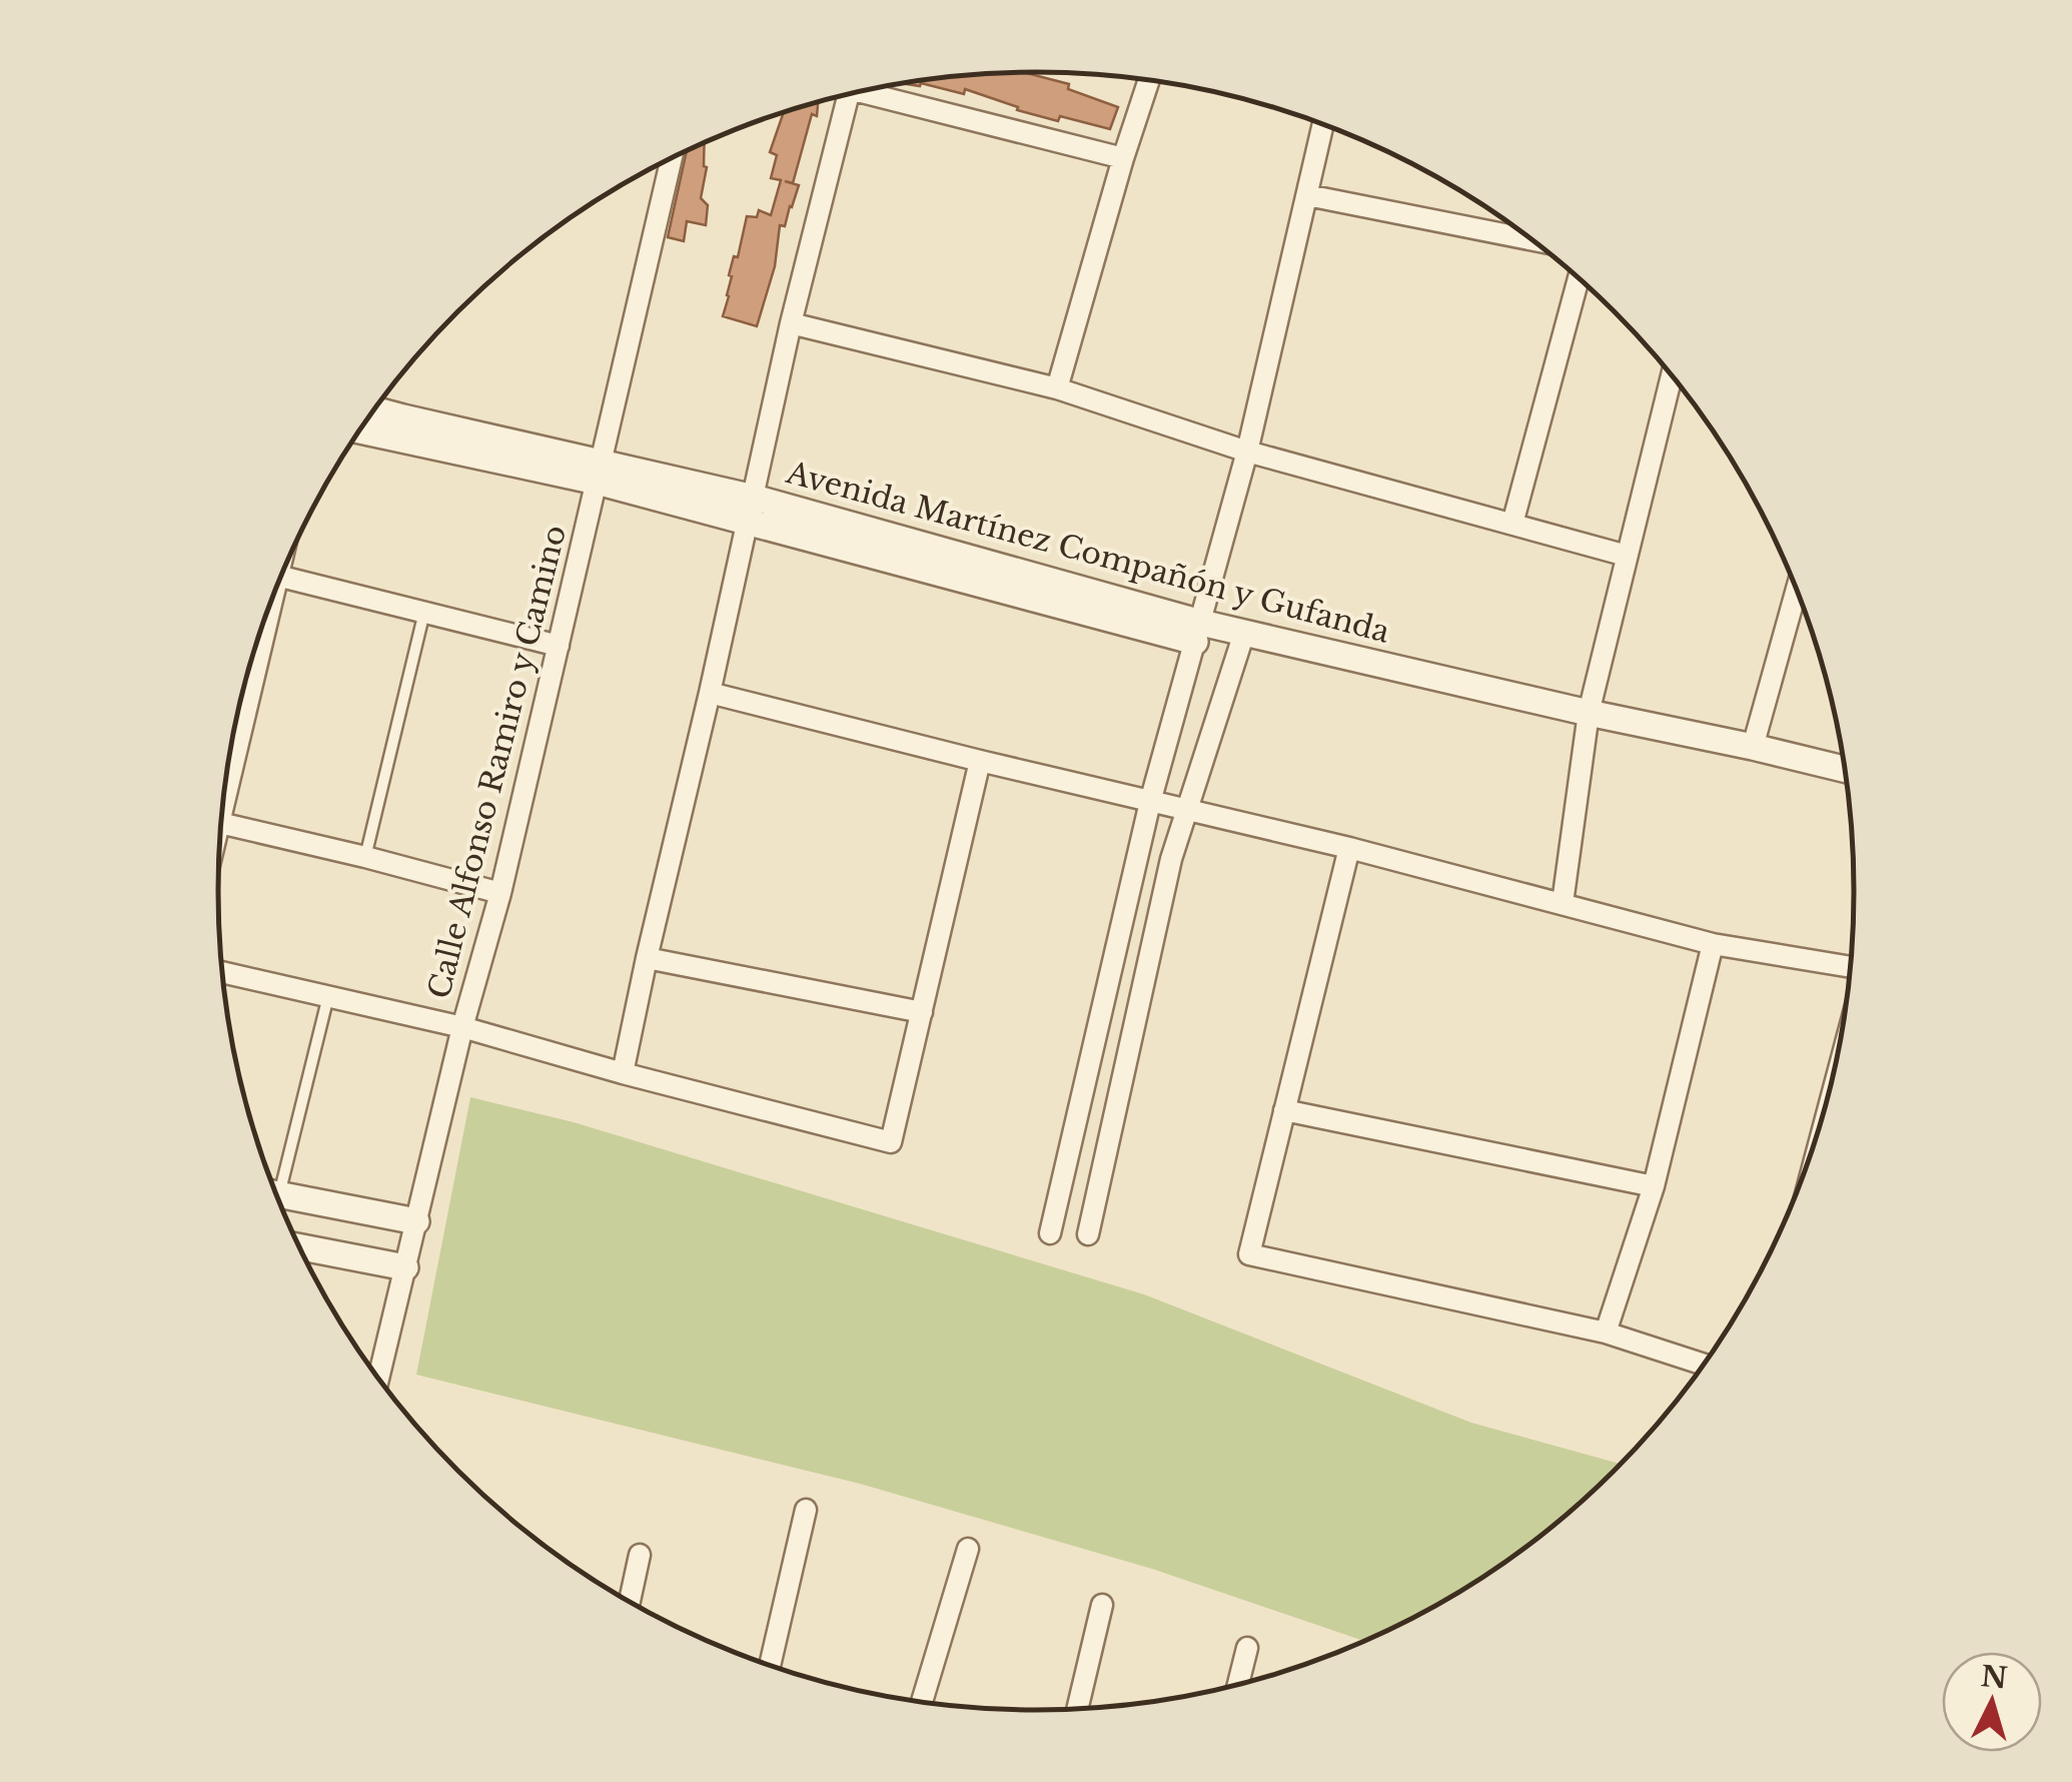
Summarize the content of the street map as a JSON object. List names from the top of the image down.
{
  "streets": {
    "street": ["Avenida Martínez Compañón y Gufanda", "Calle Alfonso Ramiro y Camino"]
  },
  "crossings": [
    ["Avenida Martínez Compañón y Gufanda", "Calle Alfonso Ramiro y Camino"]
  ],
  "north": "top"
}
